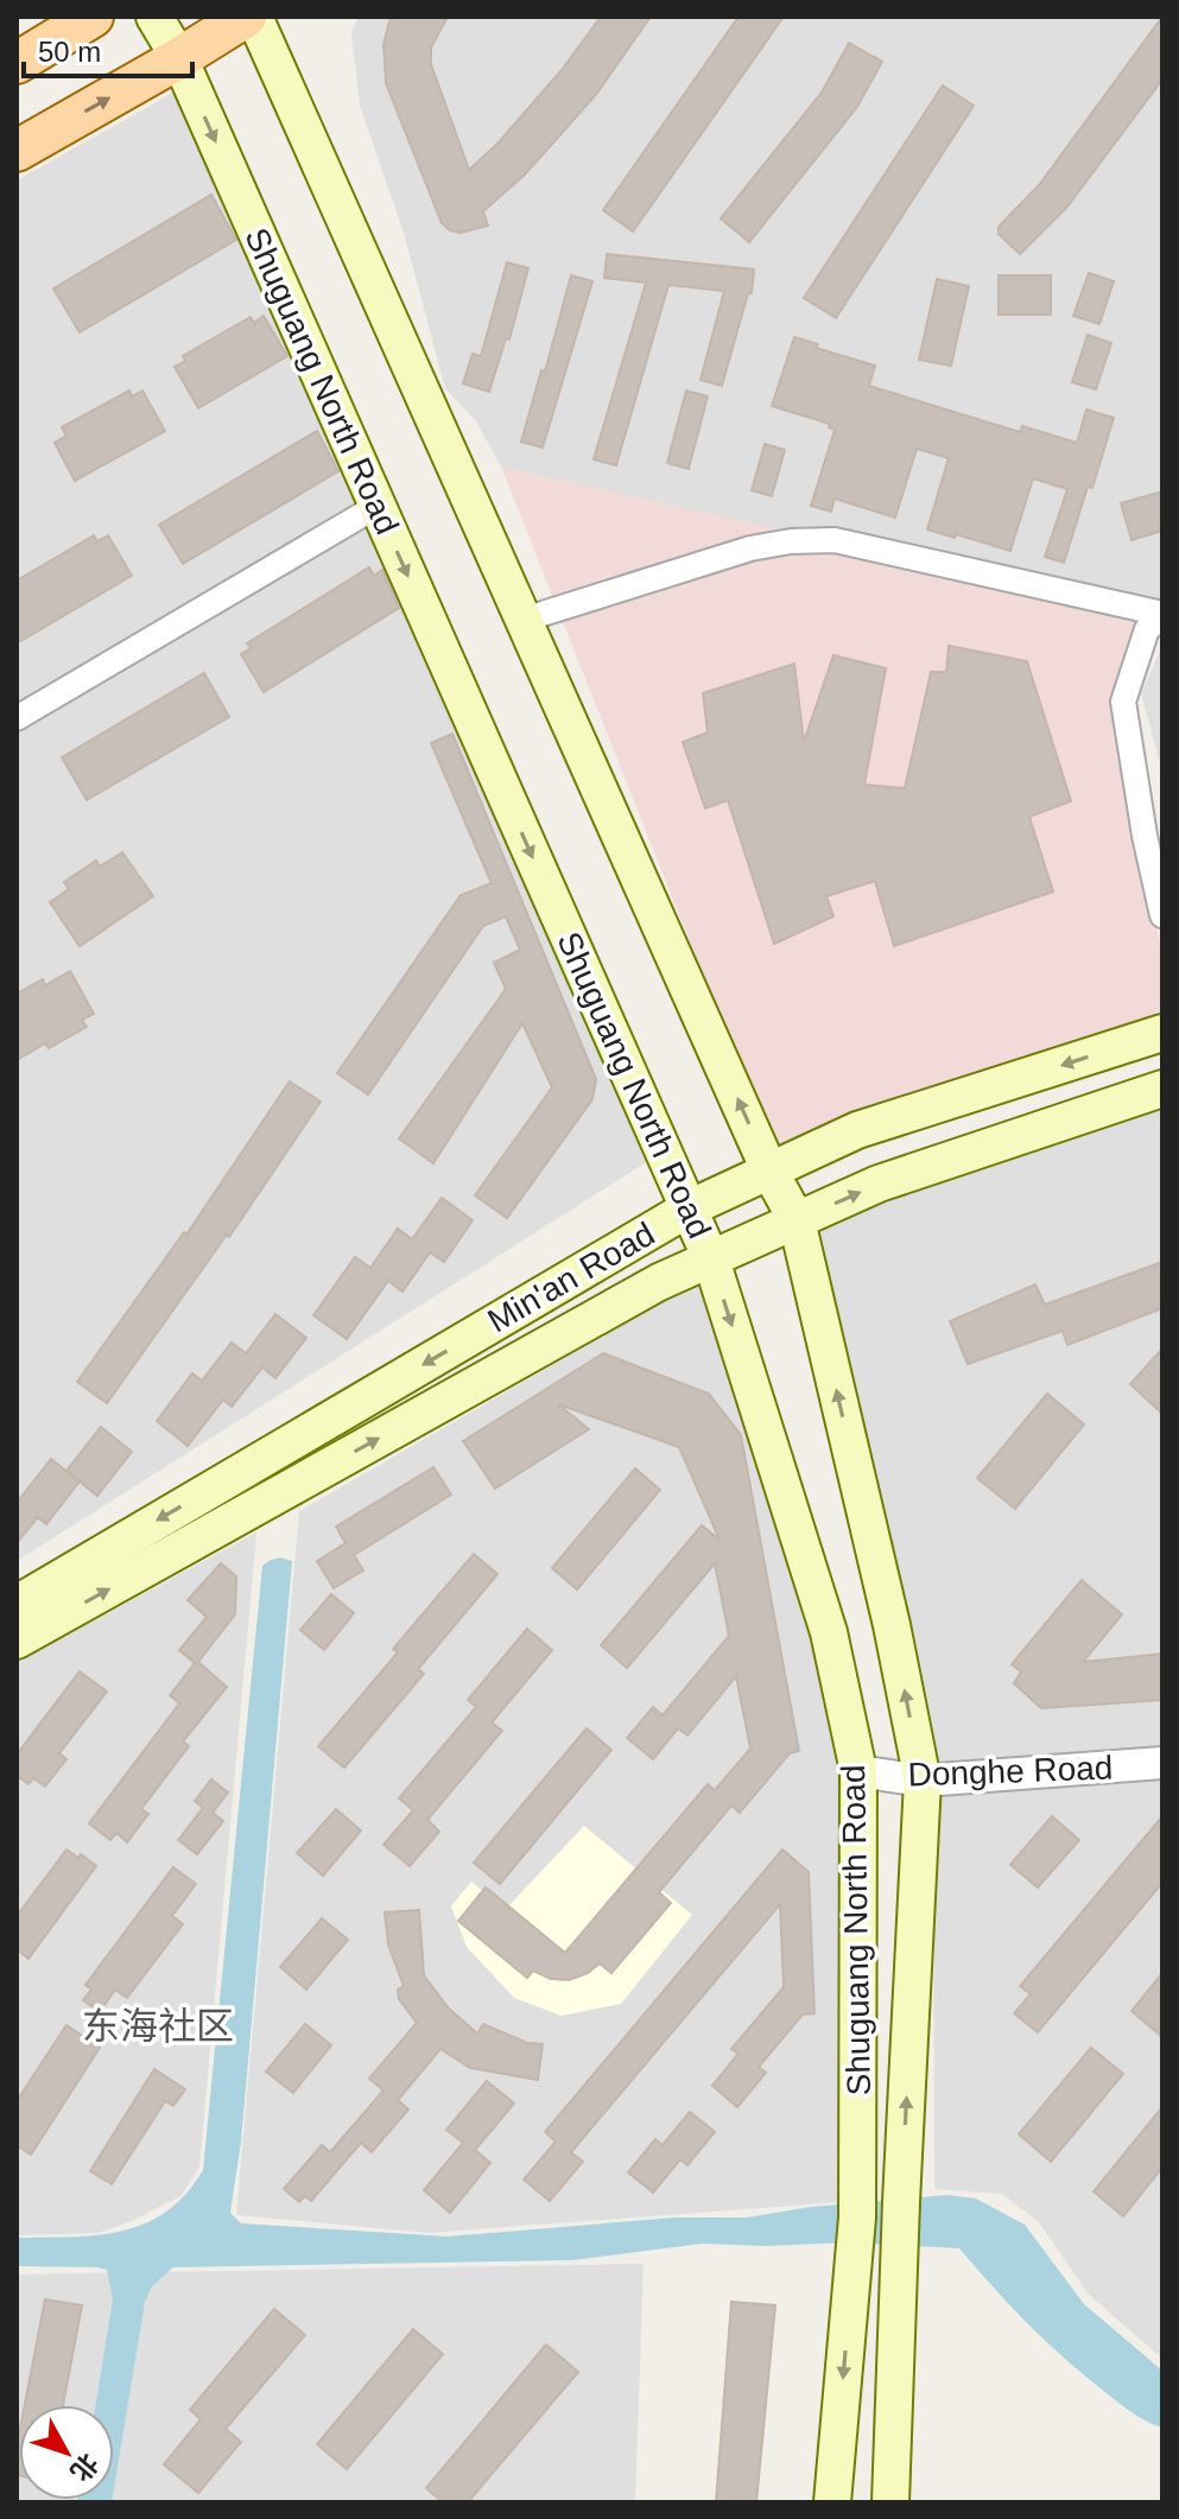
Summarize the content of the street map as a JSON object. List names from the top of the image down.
{
  "streets": {
    "main road": ["Shuguang North Road", "Min'an Road"],
    "street": ["Donghe Road"]
  },
  "crossings": [
    ["Shuguang North Road", "Min'an Road"],
    ["Shuguang North Road", "Donghe Road"]
  ],
  "districts": ["东海社区"],
  "scale_bar": "50 m",
  "north": "bottom right"
}
